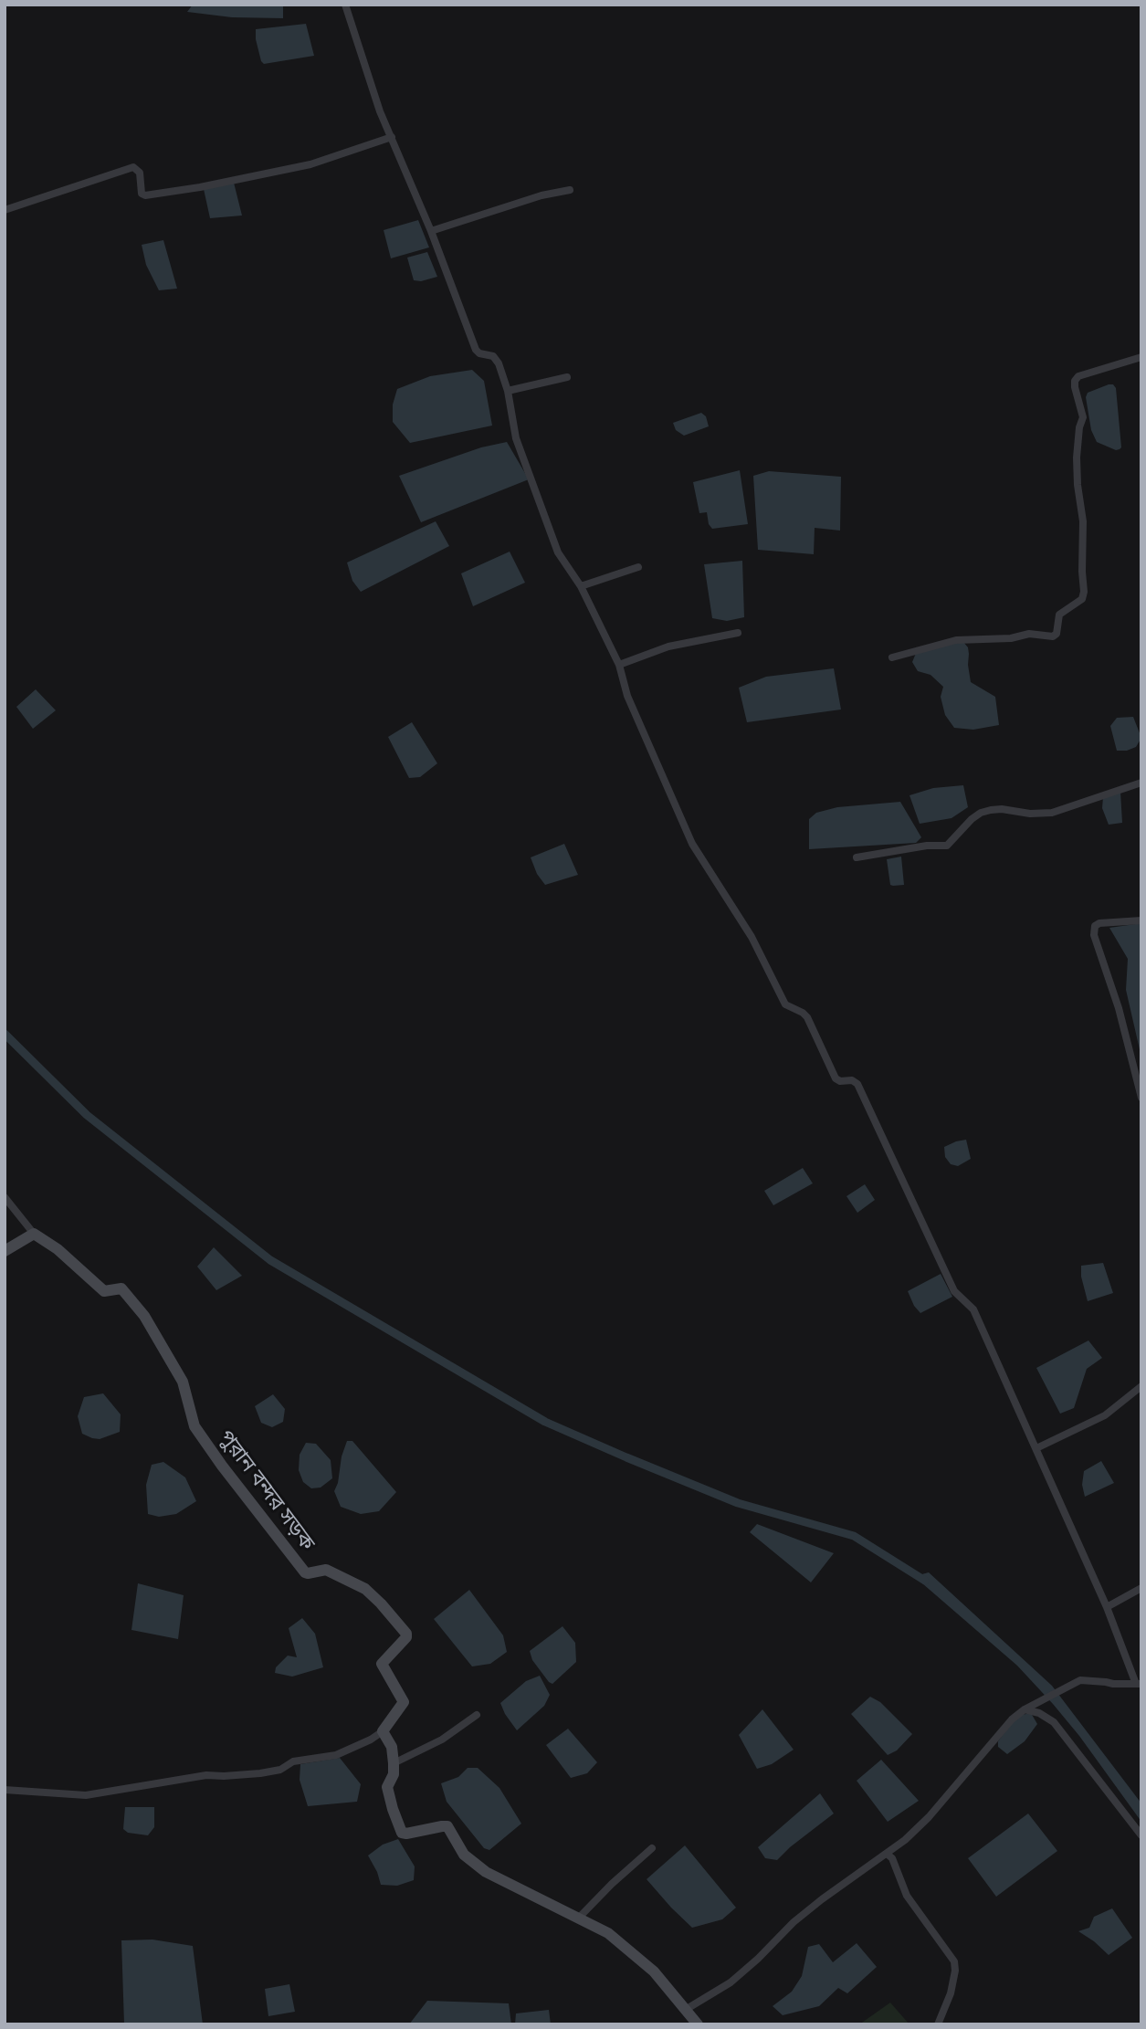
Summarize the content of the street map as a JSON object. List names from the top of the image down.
{
  "streets": {
    "street": ["পুরান বন্দর সড়ক"]
  }
}
